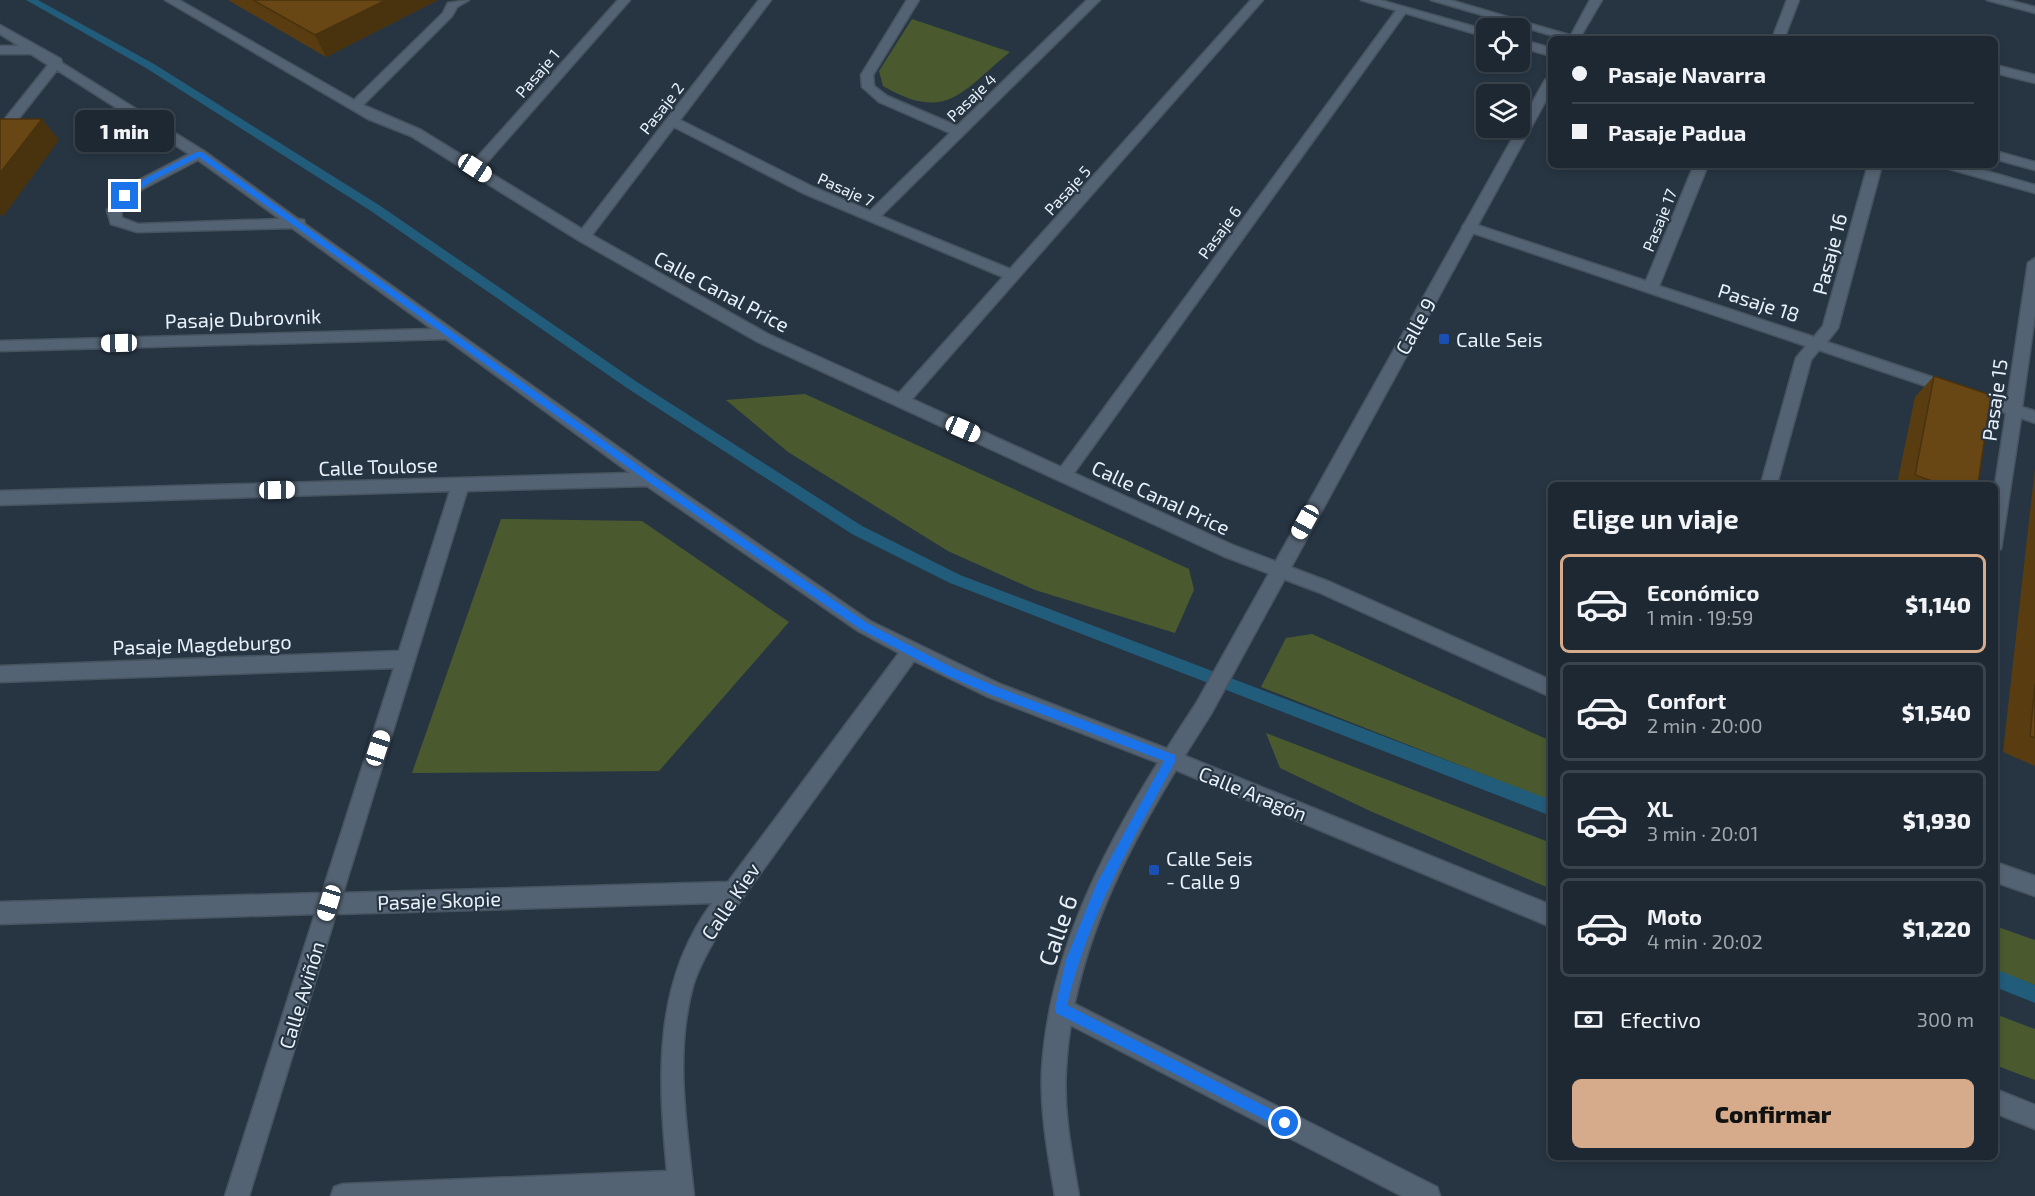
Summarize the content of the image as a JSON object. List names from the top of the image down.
{
  "streets": {
    "street": [
      "Pasaje 1",
      "Pasaje 4",
      "Pasaje 2",
      "Pasaje 7",
      "Pasaje 5",
      "Pasaje 17",
      "Pasaje 6",
      "Pasaje 16",
      "Calle Canal Price",
      "Pasaje 18",
      "Pasaje Dubrovnik",
      "Calle 9",
      "Pasaje 15",
      "Calle Toulose",
      "Pasaje Magdeburgo",
      "Calle Aragón",
      "Pasaje Skopie",
      "Calle Kiev",
      "Calle 6",
      "Calle Aviñón"
    ]
  },
  "crossings": [
    ["Pasaje 1", "Calle Canal Price"],
    ["Pasaje 4", "Pasaje 7"],
    ["Pasaje 2", "Pasaje 7"],
    ["Pasaje 2", "Calle Canal Price"],
    ["Pasaje 7", "Pasaje 5"],
    ["Pasaje 5", "Calle Canal Price"],
    ["Pasaje 17", "Pasaje 18"],
    ["Pasaje 6", "Calle Canal Price"],
    ["Pasaje 16", "Pasaje 18"],
    ["Calle Canal Price", "Calle 9"],
    ["Pasaje 18", "Calle 9"],
    ["Pasaje 18", "Pasaje 15"],
    ["Pasaje Dubrovnik", "Calle Aragón"],
    ["Calle 9", "Calle 6"],
    ["Calle Toulose", "Calle Aragón"],
    ["Calle Toulose", "Calle Aviñón"],
    ["Pasaje Magdeburgo", "Calle Aviñón"],
    ["Calle Aragón", "Calle Kiev"],
    ["Calle Aragón", "Calle 6"],
    ["Pasaje Skopie", "Calle Kiev"],
    ["Pasaje Skopie", "Calle Aviñón"]
  ],
  "places": {
    "transit": ["Calle Seis", "Calle Seis - Calle 9"]
  },
  "page": {
    "banner": ["Pasaje Navarra", "Pasaje Padua"],
    "bubble": "1 min",
    "heading": "Elige un viaje",
    "list": [
      {
        "name": "Económico",
        "note": "1 min · 19:59",
        "value": "$1,140"
      },
      {
        "name": "Confort",
        "note": "2 min · 20:00",
        "value": "$1,540"
      },
      {
        "name": "XL",
        "note": "3 min · 20:01",
        "value": "$1,930"
      },
      {
        "name": "Moto",
        "note": "4 min · 20:02",
        "value": "$1,220"
      }
    ],
    "pay": ["Efectivo", "300 m"],
    "buttons": "Confirmar"
  }
}
